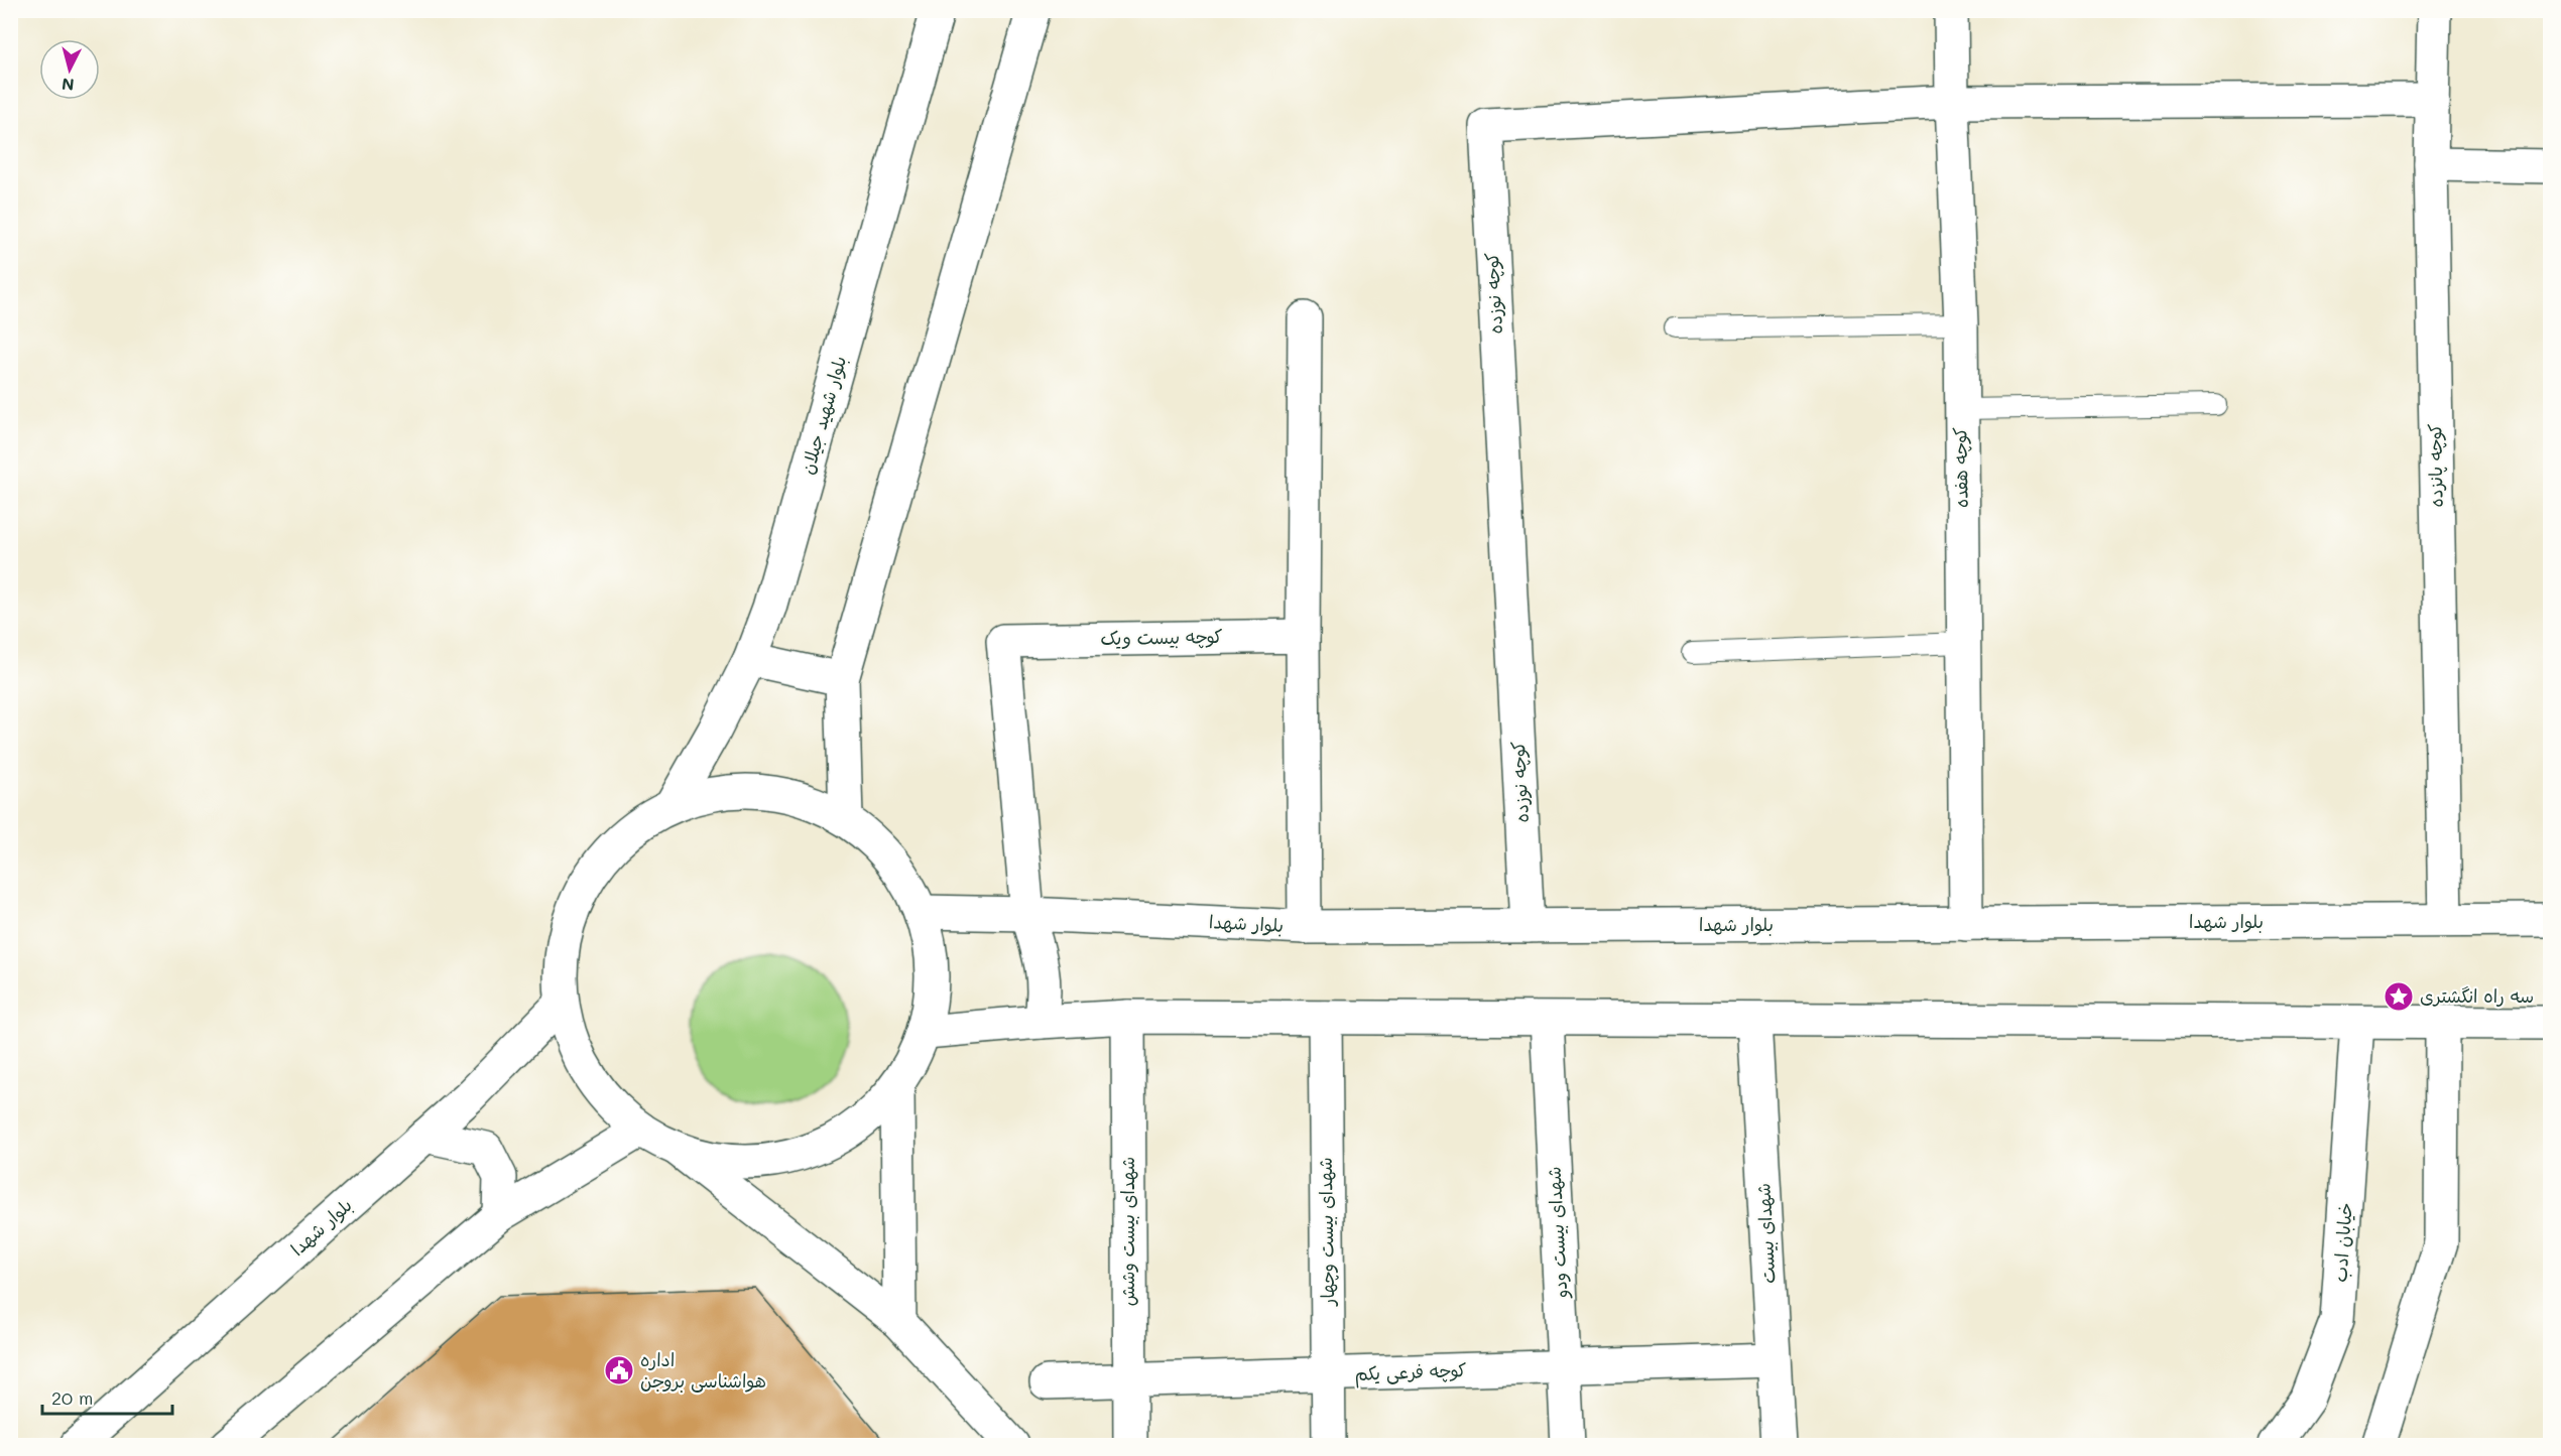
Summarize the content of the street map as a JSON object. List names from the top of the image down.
{
  "streets": {
    "street": [
      "کوچه نوزده",
      "بلوار شهید جیلان",
      "کوچه پانزده",
      "کوچه هفده",
      "کوچه بیست ویک",
      "بلوار شهدا",
      "شهدای بیست وشش",
      "شهدای بیست وچهار",
      "شهدای بیست ودو",
      "شهدای بیست",
      "خیابان ادب",
      "کوچه فرعی یکم"
    ]
  },
  "crossings": [
    ["کوچه نوزده", "کوچه هفده"],
    ["کوچه نوزده", "بلوار شهدا"],
    ["کوچه پانزده", "بلوار شهدا"],
    ["کوچه هفده", "بلوار شهدا"],
    ["کوچه بیست ویک", "بلوار شهدا"],
    ["شهدای بیست وشش", "کوچه فرعی یکم"],
    ["شهدای بیست وچهار", "کوچه فرعی یکم"],
    ["شهدای بیست ودو", "کوچه فرعی یکم"],
    ["شهدای بیست", "کوچه فرعی یکم"]
  ],
  "places": {
    "place": ["سه راه انگشتری"],
    "public building": ["اداره هواشناسی بروجن"]
  },
  "scale_bar": "20 m",
  "north": "bottom"
}
